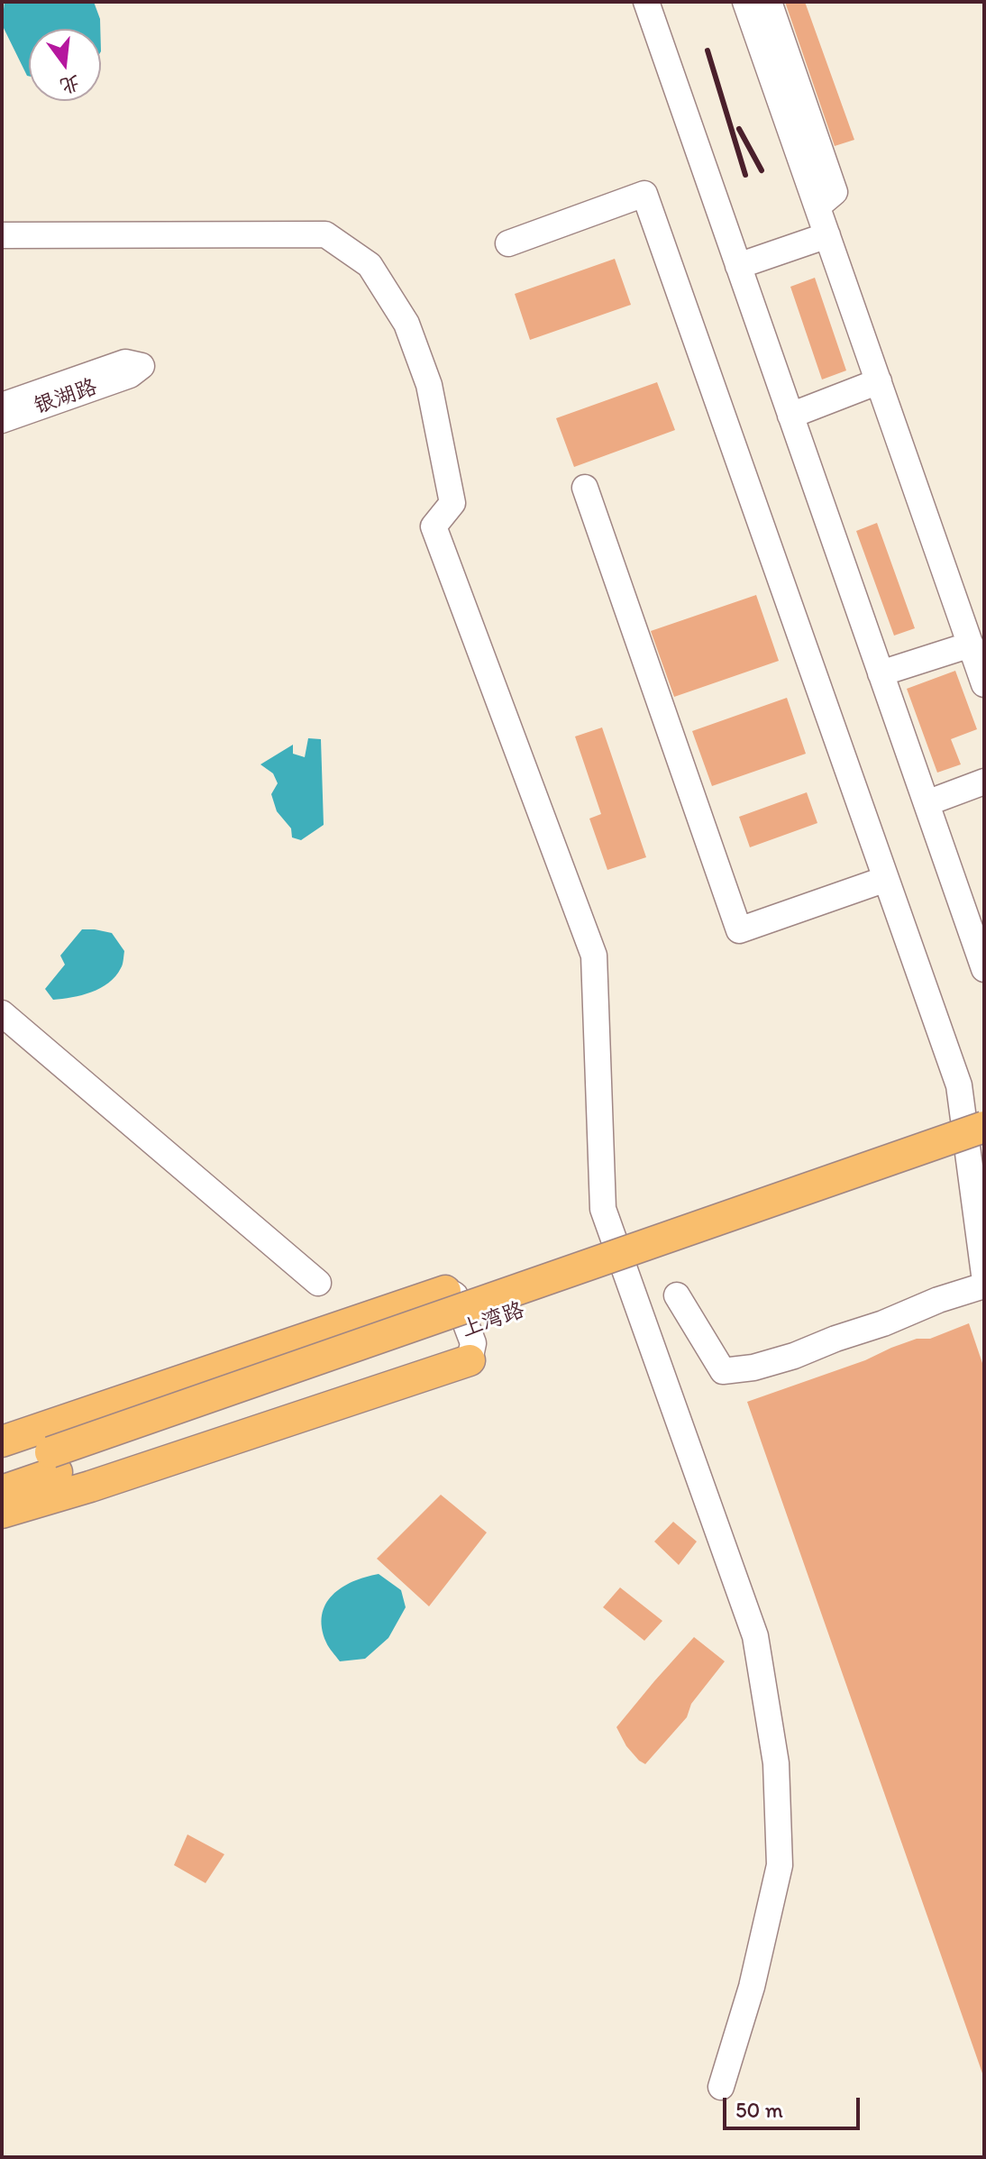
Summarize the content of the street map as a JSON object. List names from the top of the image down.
{
  "streets": {
    "main road": ["上湾路"],
    "street": ["银湖路"]
  },
  "scale_bar": "50 m",
  "north": "bottom"
}
